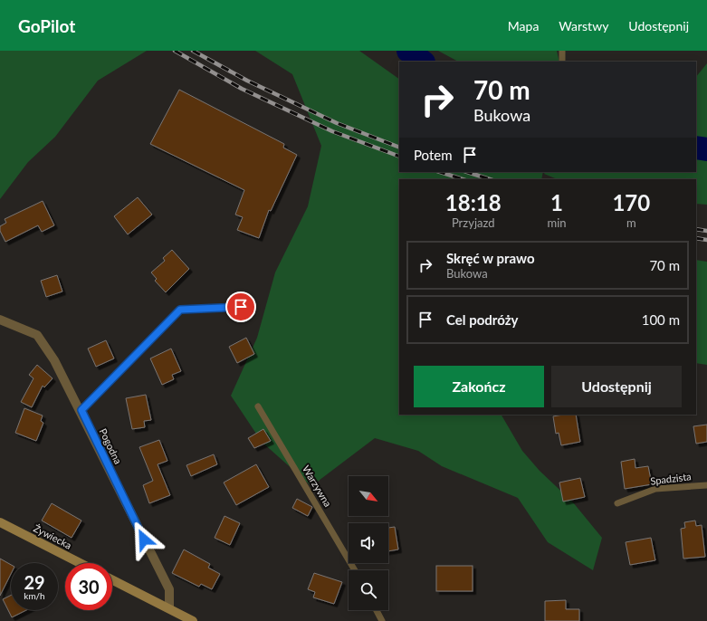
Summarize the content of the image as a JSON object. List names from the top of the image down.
{
  "streets": {
    "main road": ["Żywiecka"],
    "street": ["Pogodna"],
    "lane": ["Spadzista", "Warzywna"]
  },
  "north": "bottom right",
  "page": {
    "header": "GoPilot",
    "nav": ["Mapa", "Warstwy", "Udostępnij"],
    "turn": ["70 m", "Bukowa"],
    "then": "Potem",
    "eta": [
      "18:18",
      "Przyjazd",
      "1",
      "min",
      "170",
      "m"
    ],
    "list": [
      {
        "name": "Skręć w prawo",
        "note": "Bukowa",
        "value": "70 m"
      },
      {
        "name": "Cel podróży",
        "value": "100 m"
      }
    ],
    "buttons": ["Zakończ", "Udostępnij"],
    "speed": "29 km/h",
    "limit": "30"
  }
}
